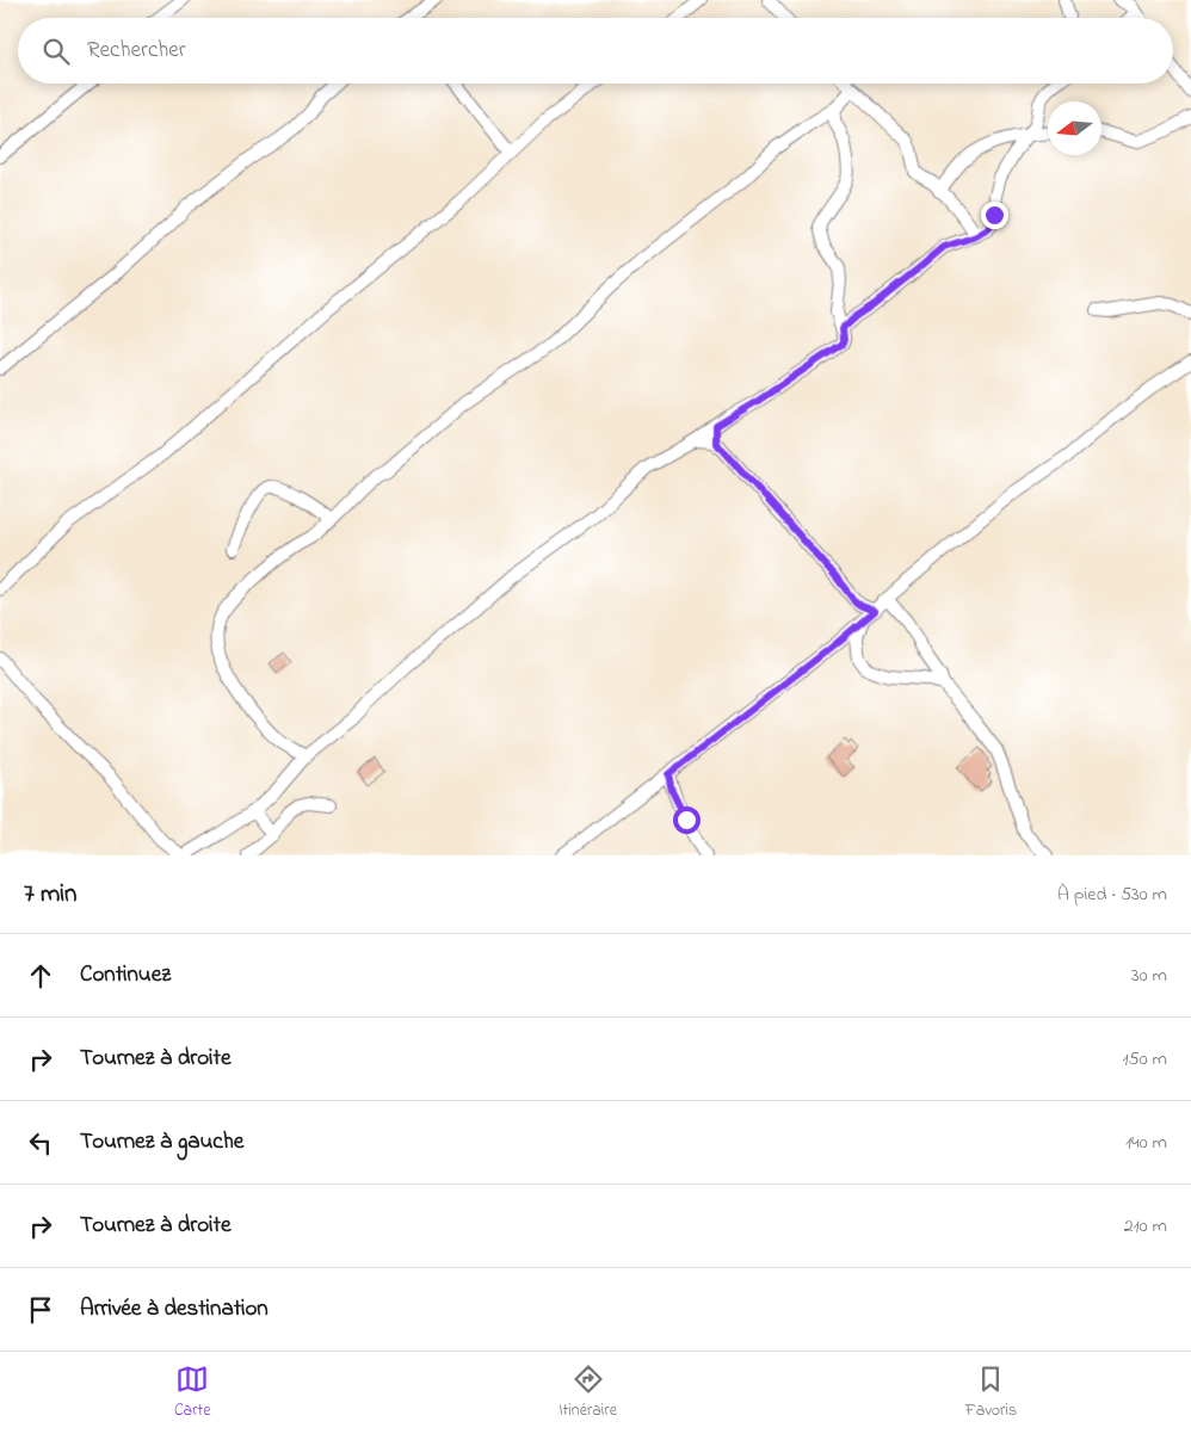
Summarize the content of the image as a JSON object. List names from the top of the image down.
{
  "north": "left",
  "page": {
    "search": "Rechercher",
    "heading": ["7 min", "À pied · 530 m"],
    "list": [
      ["Continuez", "30 m"],
      ["Tournez à droite", "150 m"],
      ["Tournez à gauche", "140 m"],
      ["Tournez à droite", "210 m"],
      "Arrivée à destination"
    ],
    "nav": ["Carte", "Itinéraire", "Favoris"]
  }
}
